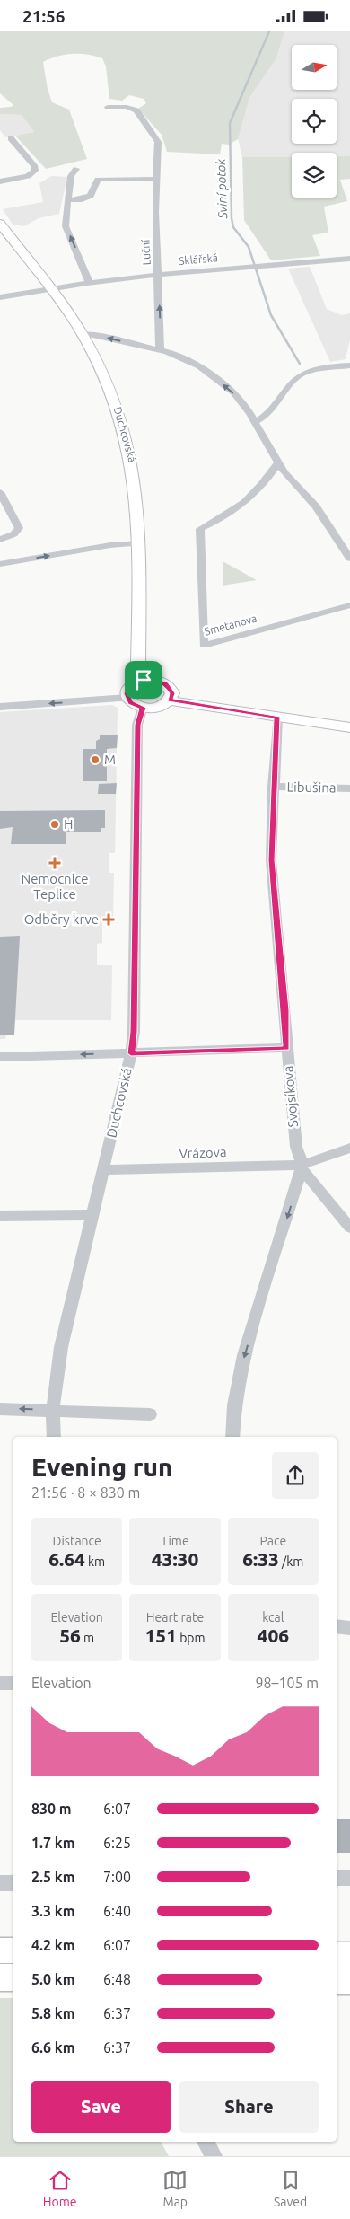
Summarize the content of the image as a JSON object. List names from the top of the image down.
{
  "streets": {
    "main road": ["Duchcovská"],
    "street": [
      "Luční",
      "Sklářská",
      "Smetanova",
      "Libušina",
      "Svojsíkova",
      "Vrázova"
    ]
  },
  "crossings": [
    ["Luční", "Sklářská"],
    ["Sklářská", "Duchcovská"],
    ["Duchcovská", "Vrázova"],
    ["Libušina", "Svojsíkova"],
    ["Svojsíkova", "Vrázova"]
  ],
  "water": ["Sviní potok"],
  "places": {
    "other": ["M", "H"],
    "health": ["Nemocnice Teplice", "Odběry krve"]
  },
  "north": "right",
  "page": {
    "status": "21:56",
    "heading": ["Evening run", "21:56 · 8 × 830 m"],
    "stats": [
      ["Distance", "6.64 km"],
      ["Time", "43:30"],
      ["Pace", "6:33 /km"],
      ["Elevation", "56 m"],
      ["Heart rate", "151 bpm"],
      ["kcal", "406"]
    ],
    "chart": ["Elevation", "98–105 m"],
    "list": [
      {
        "name": "830 m",
        "note": "6:07"
      },
      {
        "name": "1.7 km",
        "note": "6:25"
      },
      {
        "name": "2.5 km",
        "note": "7:00"
      },
      {
        "name": "3.3 km",
        "note": "6:40"
      },
      {
        "name": "4.2 km",
        "note": "6:07"
      },
      {
        "name": "5.0 km",
        "note": "6:48"
      },
      {
        "name": "5.8 km",
        "note": "6:37"
      },
      {
        "name": "6.6 km",
        "note": "6:37"
      }
    ],
    "buttons": ["Save", "Share"],
    "tabs": ["Home", "Map", "Saved"]
  }
}
